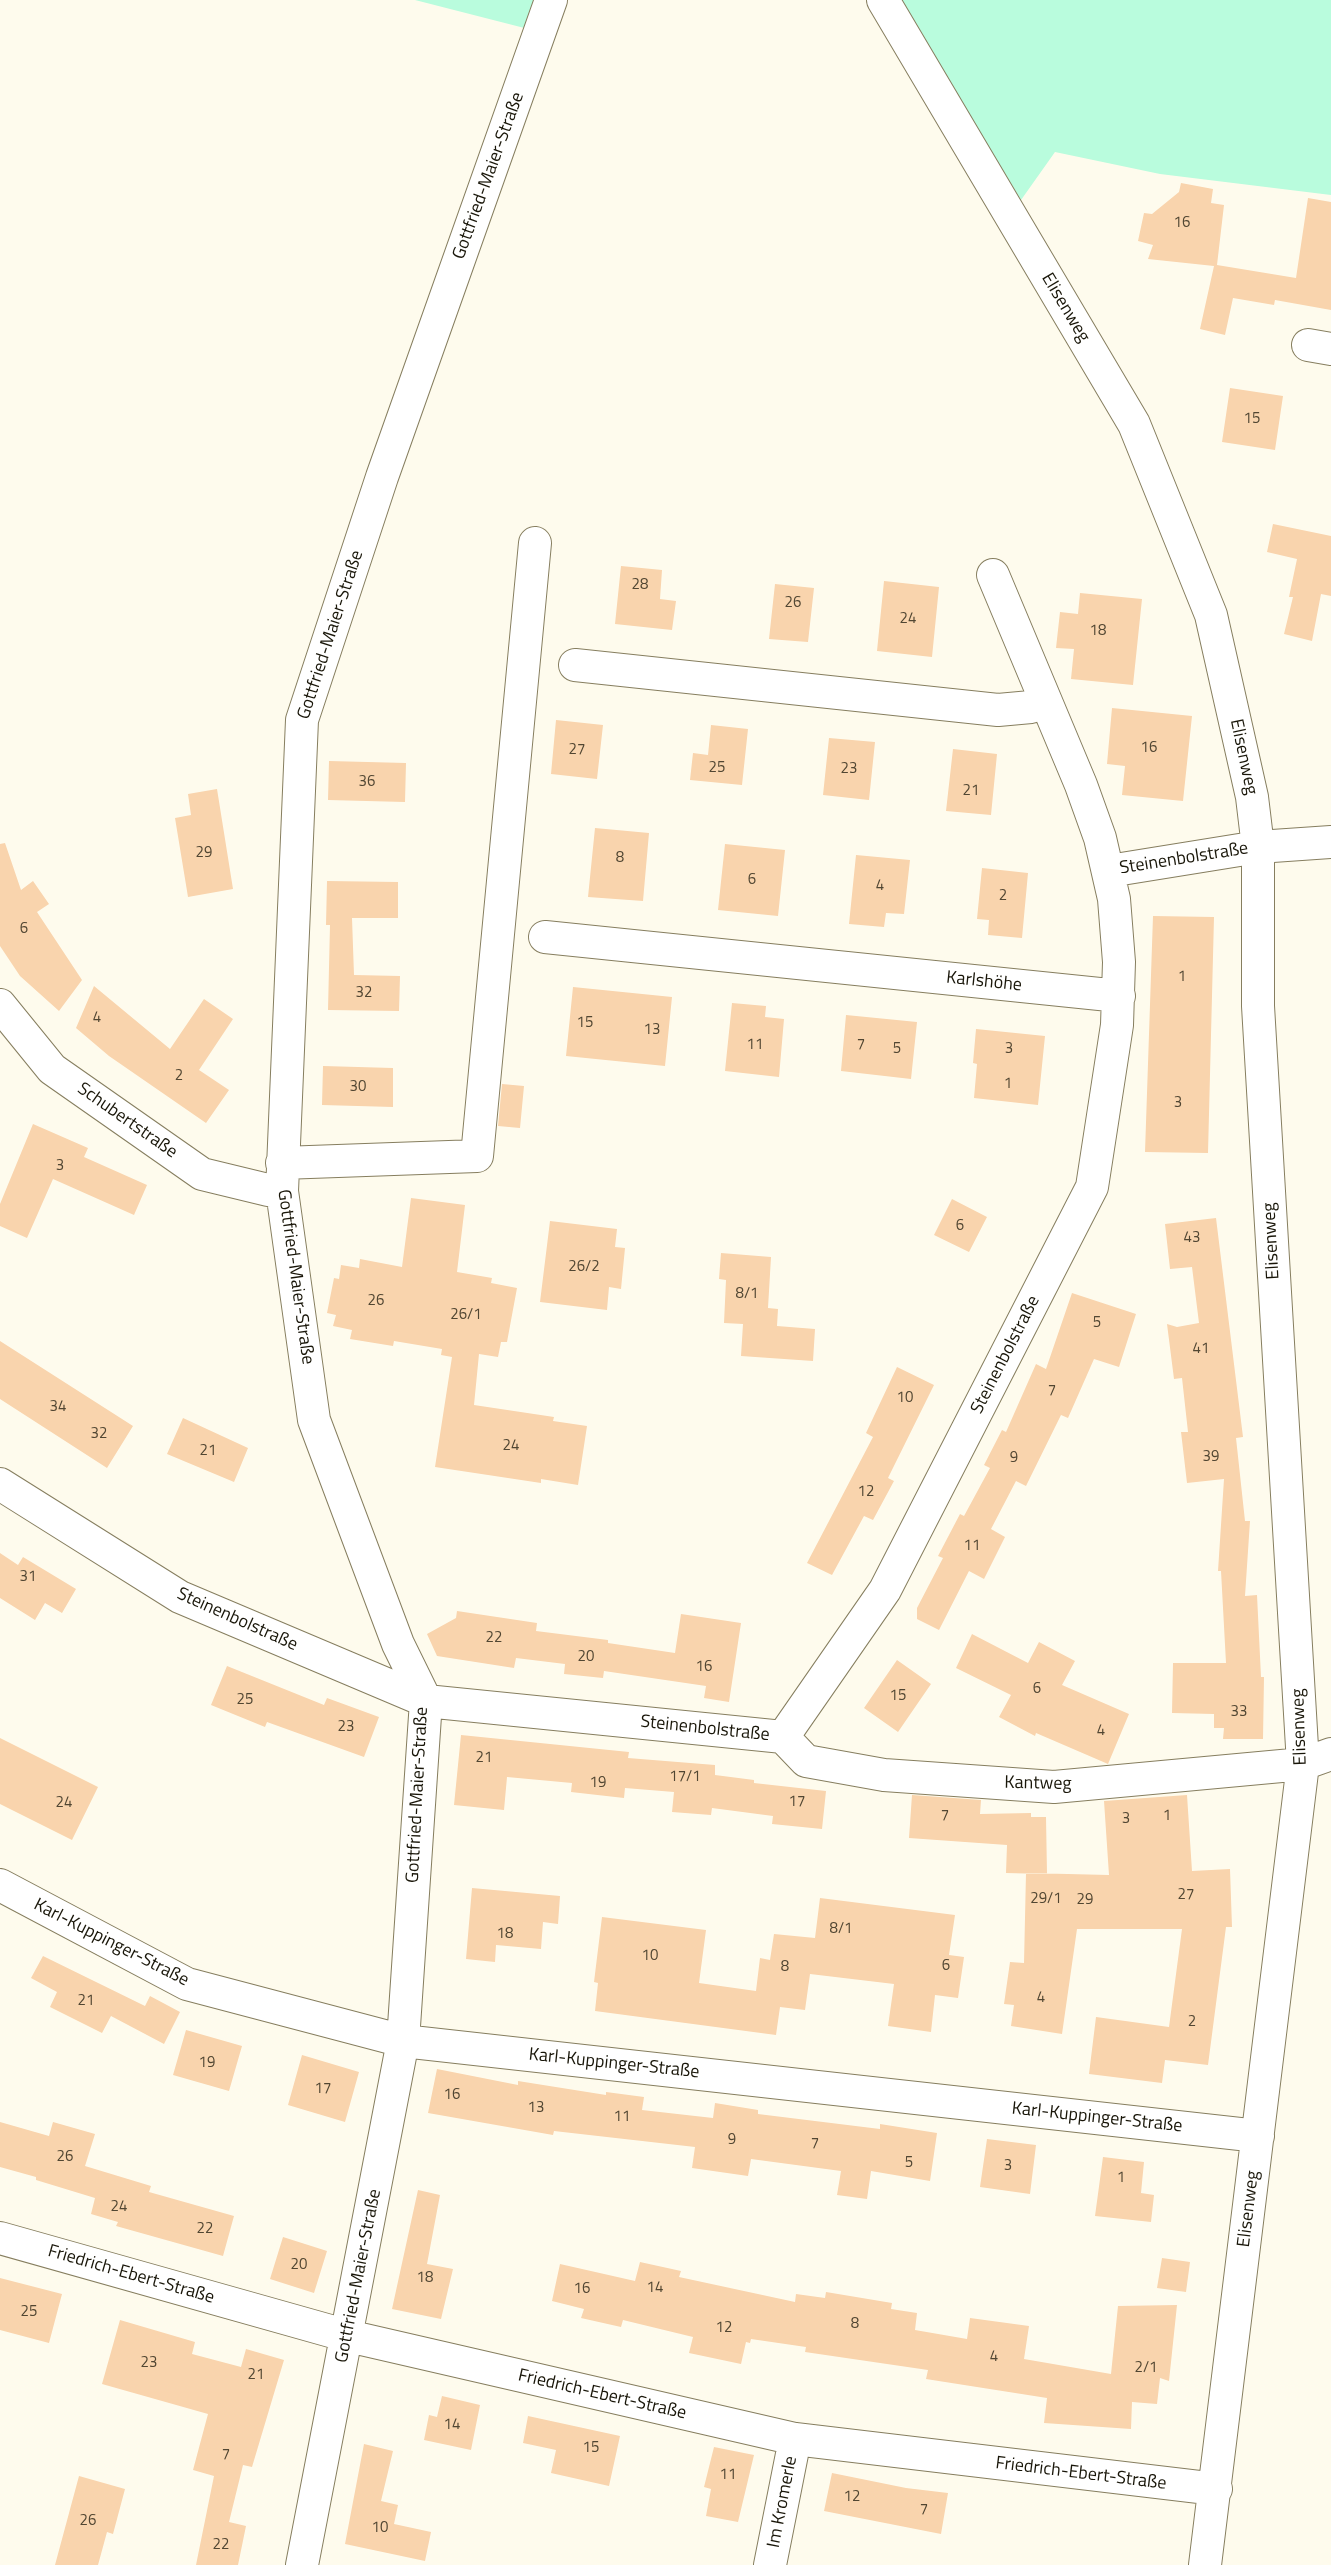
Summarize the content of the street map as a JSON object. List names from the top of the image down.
{
  "streets": {
    "street": [
      "Gottfried-Maier-Straße",
      "Elisenweg",
      "Steinenbolstraße",
      "Karlshöhe",
      "Schubertstraße",
      "Kantweg",
      "Karl-Kuppinger-Straße",
      "Friedrich-Ebert-Straße",
      "Im Kromerle"
    ]
  },
  "crossings": [
    ["Gottfried-Maier-Straße", "Steinenbolstraße"],
    ["Gottfried-Maier-Straße", "Schubertstraße"],
    ["Gottfried-Maier-Straße", "Karl-Kuppinger-Straße"],
    ["Gottfried-Maier-Straße", "Friedrich-Ebert-Straße"],
    ["Elisenweg", "Steinenbolstraße"],
    ["Elisenweg", "Kantweg"],
    ["Elisenweg", "Karl-Kuppinger-Straße"],
    ["Elisenweg", "Friedrich-Ebert-Straße"],
    ["Steinenbolstraße", "Karlshöhe"],
    ["Steinenbolstraße", "Kantweg"],
    ["Friedrich-Ebert-Straße", "Im Kromerle"]
  ],
  "house_numbers": [
    "16",
    "15",
    "28",
    "26",
    "24",
    "18",
    "16",
    "27",
    "25",
    "23",
    "36",
    "21",
    "29",
    "8",
    "6",
    "4",
    "2",
    "6",
    "1",
    "32",
    "4",
    "15",
    "13",
    "11",
    "7",
    "5",
    "3",
    "2",
    "1",
    "30",
    "3",
    "3",
    "6",
    "43",
    "26/2",
    "8/1",
    "26",
    "26/1",
    "5",
    "41",
    "7",
    "10",
    "34",
    "32",
    "24",
    "21",
    "39",
    "9",
    "12",
    "11",
    "31",
    "22",
    "20",
    "16",
    "6",
    "15",
    "25",
    "33",
    "23",
    "4",
    "21",
    "17/1",
    "19",
    "17",
    "24",
    "7",
    "1",
    "3",
    "27",
    "29/1",
    "29",
    "8/1",
    "18",
    "10",
    "6",
    "8",
    "4",
    "21",
    "2",
    "19",
    "17",
    "16",
    "13",
    "11",
    "9",
    "7",
    "26",
    "5",
    "3",
    "1",
    "24",
    "22",
    "20",
    "18",
    "14",
    "16",
    "25",
    "8",
    "12",
    "4",
    "23",
    "2/1",
    "21",
    "14",
    "15",
    "7",
    "11",
    "12",
    "7",
    "26",
    "10",
    "22"
  ]
}
